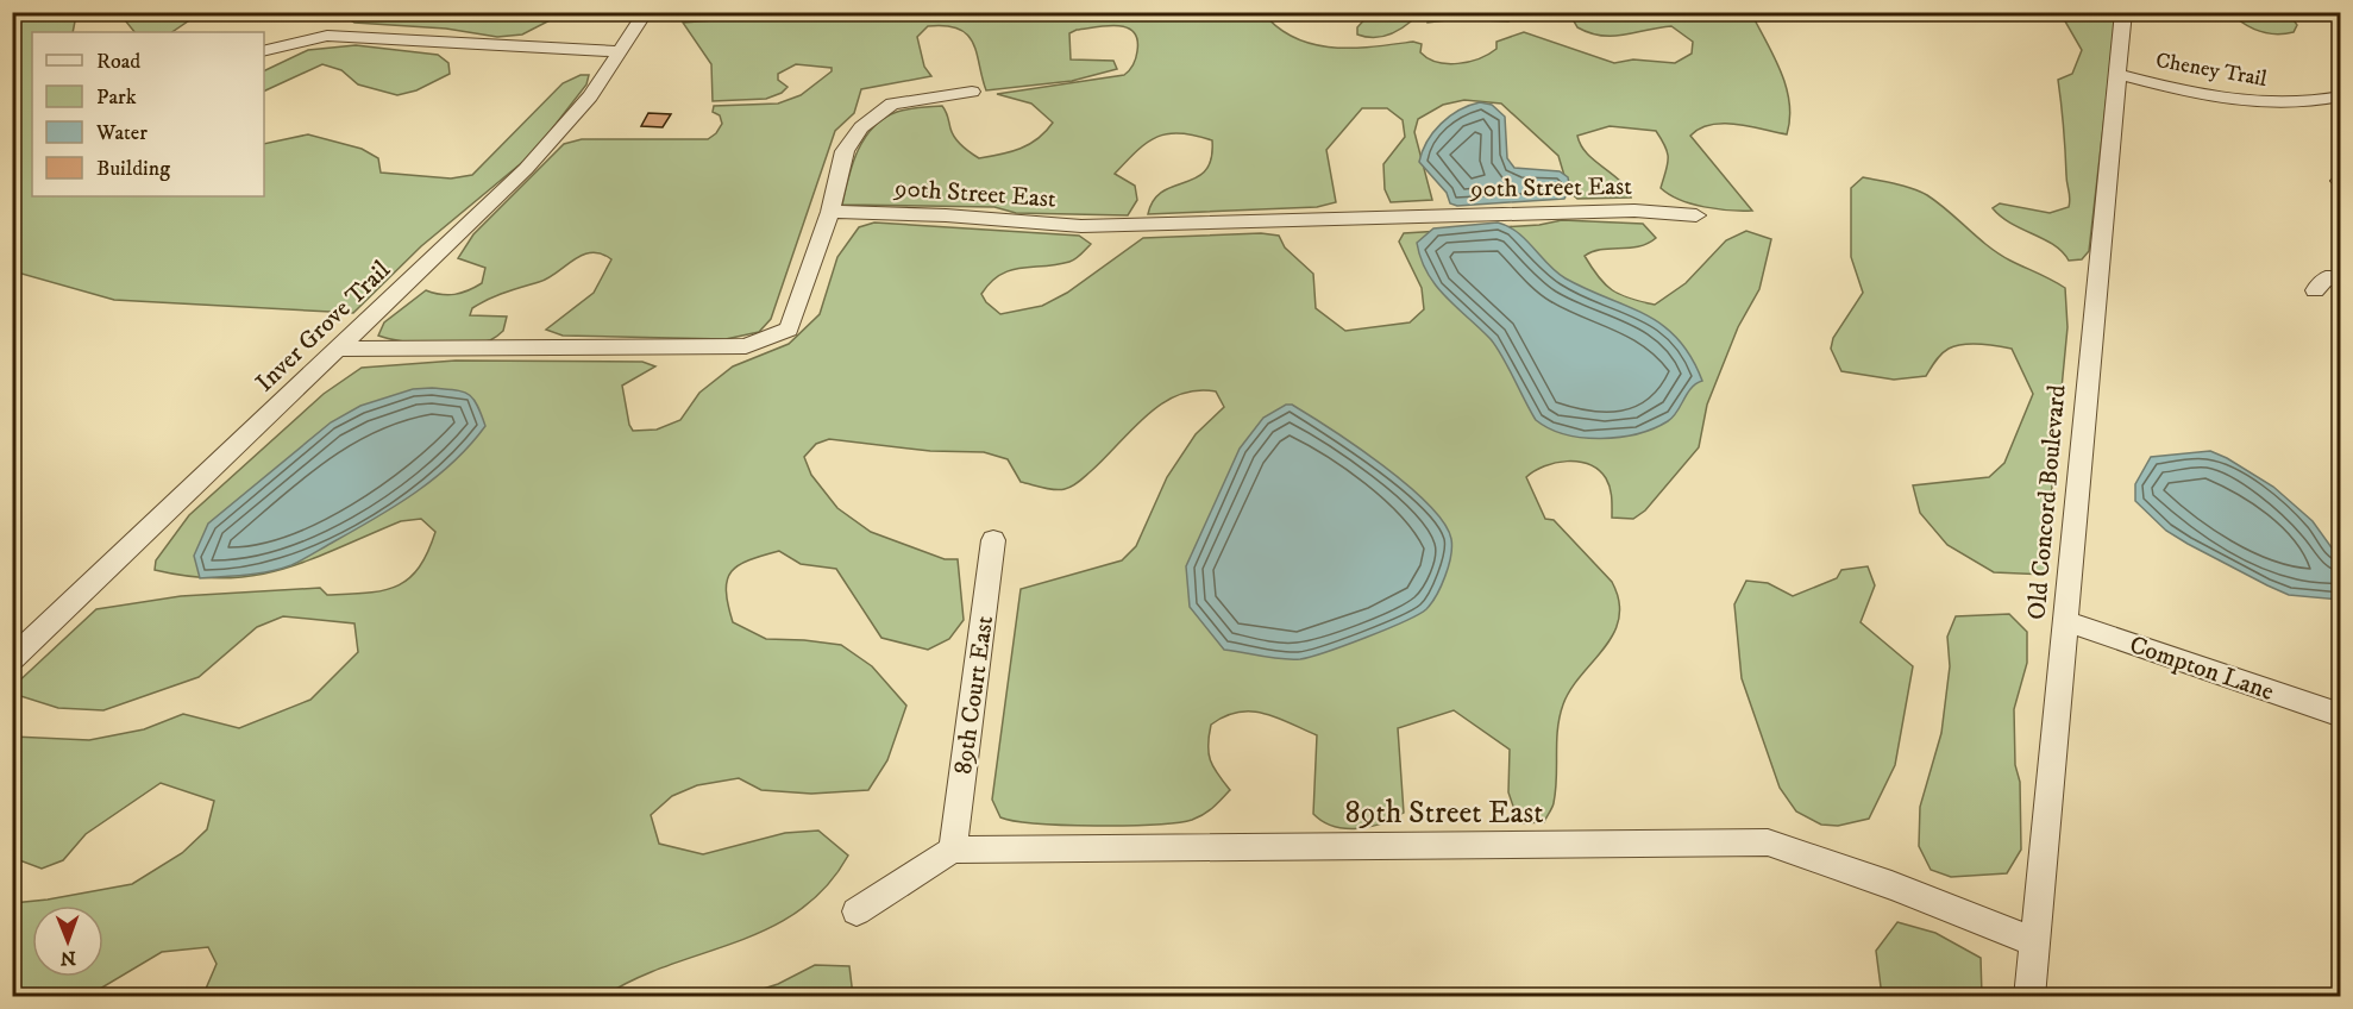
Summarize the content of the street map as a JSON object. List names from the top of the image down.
{
  "streets": {
    "street": [
      "Cheney Trail",
      "90th Street East",
      "Inver Grove Trail",
      "Old Concord Boulevard",
      "Compton Lane",
      "89th Court East",
      "89th Street East"
    ]
  },
  "crossings": [
    ["Cheney Trail", "Old Concord Boulevard"],
    ["Old Concord Boulevard", "Compton Lane"],
    ["Old Concord Boulevard", "89th Street East"],
    ["89th Court East", "89th Street East"]
  ],
  "legend": [
    "Road",
    "Park",
    "Water",
    "Building"
  ],
  "north": "bottom"
}
